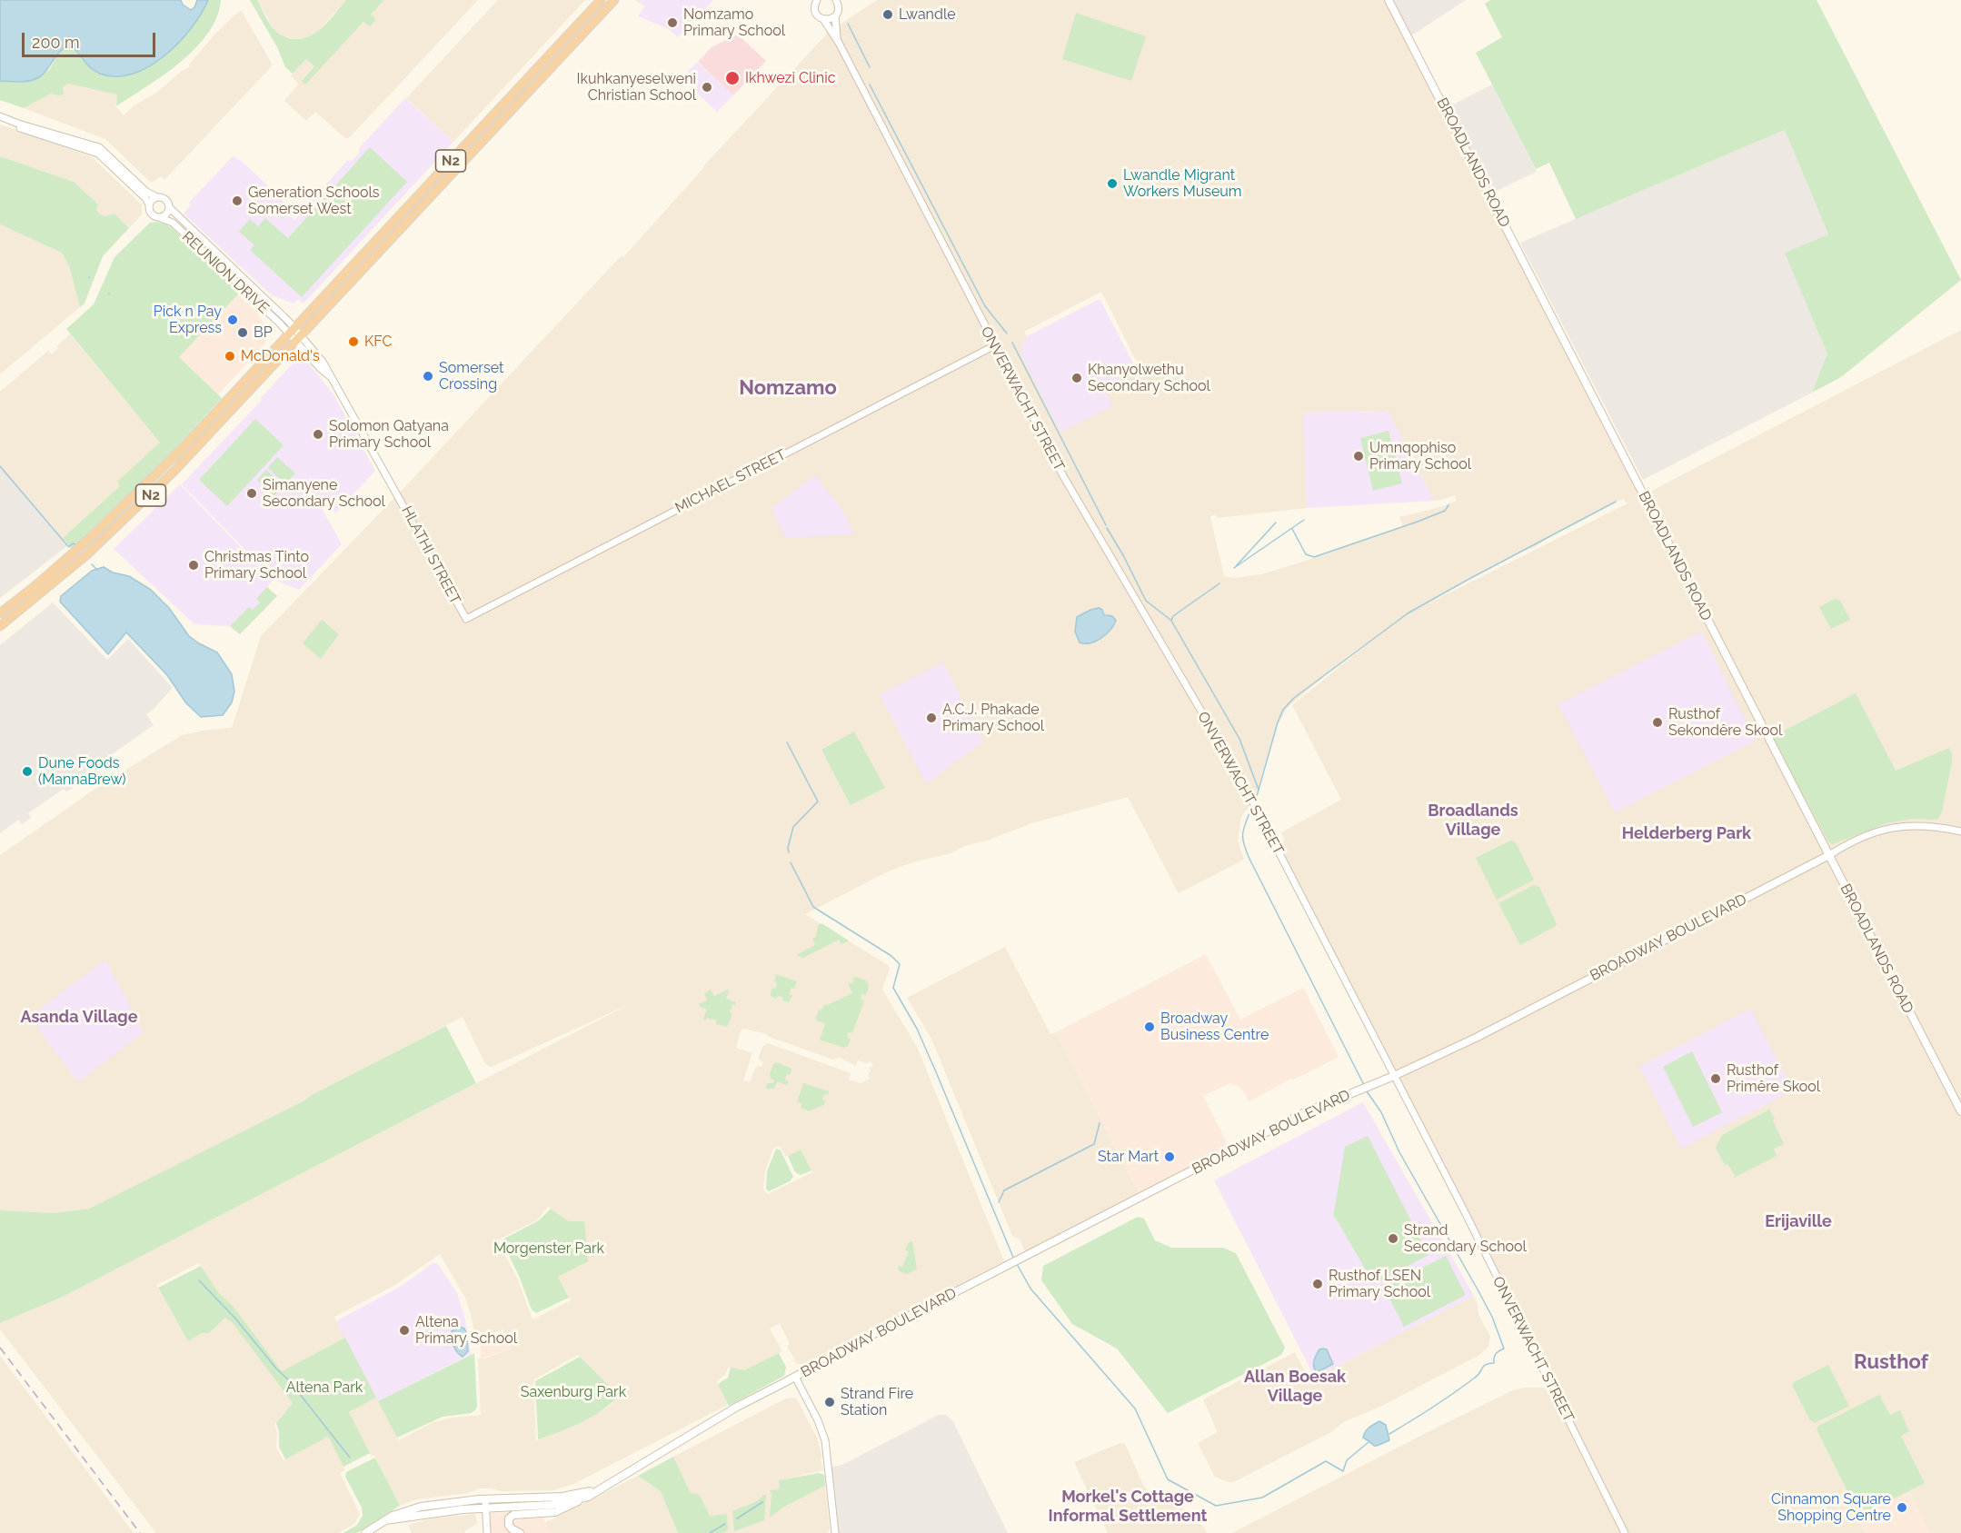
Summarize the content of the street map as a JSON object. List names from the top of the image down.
{
  "streets": {
    "highway": ["N2"],
    "main road": ["BROADLANDS ROAD", "BROADWAY BOULEVARD"],
    "street": [
      "REUNION DRIVE",
      "ONVERWACHT STREET",
      "MICHAEL STREET",
      "HLATHI STREET"
    ]
  },
  "crossings": [
    ["N2", "REUNION DRIVE"],
    ["N2", "HLATHI STREET"],
    ["BROADLANDS ROAD", "BROADWAY BOULEVARD"],
    ["REUNION DRIVE", "HLATHI STREET"],
    ["ONVERWACHT STREET", "MICHAEL STREET"],
    ["ONVERWACHT STREET", "BROADWAY BOULEVARD"],
    ["MICHAEL STREET", "HLATHI STREET"]
  ],
  "districts": [
    "Nomzamo",
    "Broadlands Village",
    "Helderberg Park",
    "Asanda Village",
    "Erijaville",
    "Rusthof",
    "Allan Boesak Village",
    "Morkel's Cottage Informal Settlement"
  ],
  "parks": ["Morgenster Park", "Altena Park", "Saxenburg Park"],
  "places": [
    "Lwandle",
    "Nomzamo Primary School",
    "Ikhwezi Clinic",
    "Ikuhkanyeselweni Christian School",
    "Lwandle Migrant Workers Museum",
    "Generation Schools Somerset West",
    "Pick n Pay Express",
    "BP",
    "KFC",
    "McDonald's",
    "Somerset Crossing",
    "Khanyolwethu Secondary School",
    "Solomon Qatyana Primary School",
    "Umnqophiso Primary School",
    "Simanyene Secondary School",
    "Christmas Tinto Primary School",
    "A.C.J. Phakade Primary School",
    "Rusthof Sekondêre Skool",
    "Dune Foods (MannaBrew)",
    "Broadway Business Centre",
    "Rusthof Primêre Skool",
    "Star Mart",
    "Strand Secondary School",
    "Rusthof LSEN Primary School",
    "Altena Primary School",
    "Strand Fire Station",
    "Cinnamon Square Shopping Centre"
  ],
  "scale_bar": "200 m"
}
